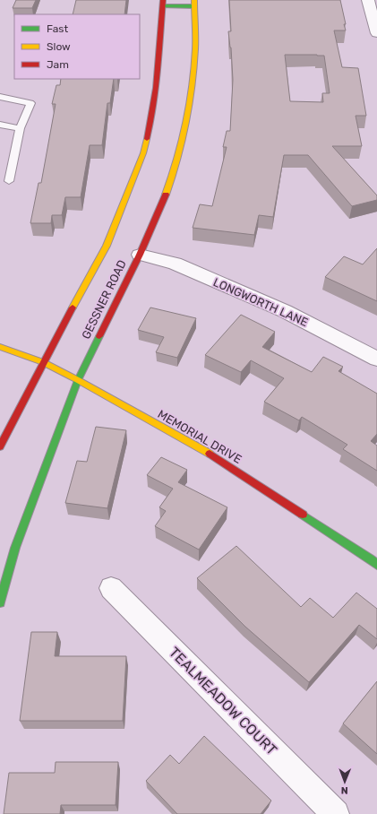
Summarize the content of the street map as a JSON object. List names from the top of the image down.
{
  "streets": {
    "main road": ["GESSNER ROAD", "MEMORIAL DRIVE"],
    "street": ["LONGWORTH LANE", "TEALMEADOW COURT"]
  },
  "crossings": [
    ["GESSNER ROAD", "LONGWORTH LANE"],
    ["GESSNER ROAD", "MEMORIAL DRIVE"]
  ],
  "legend": ["Fast", "Slow", "Jam"],
  "north": "bottom"
}
